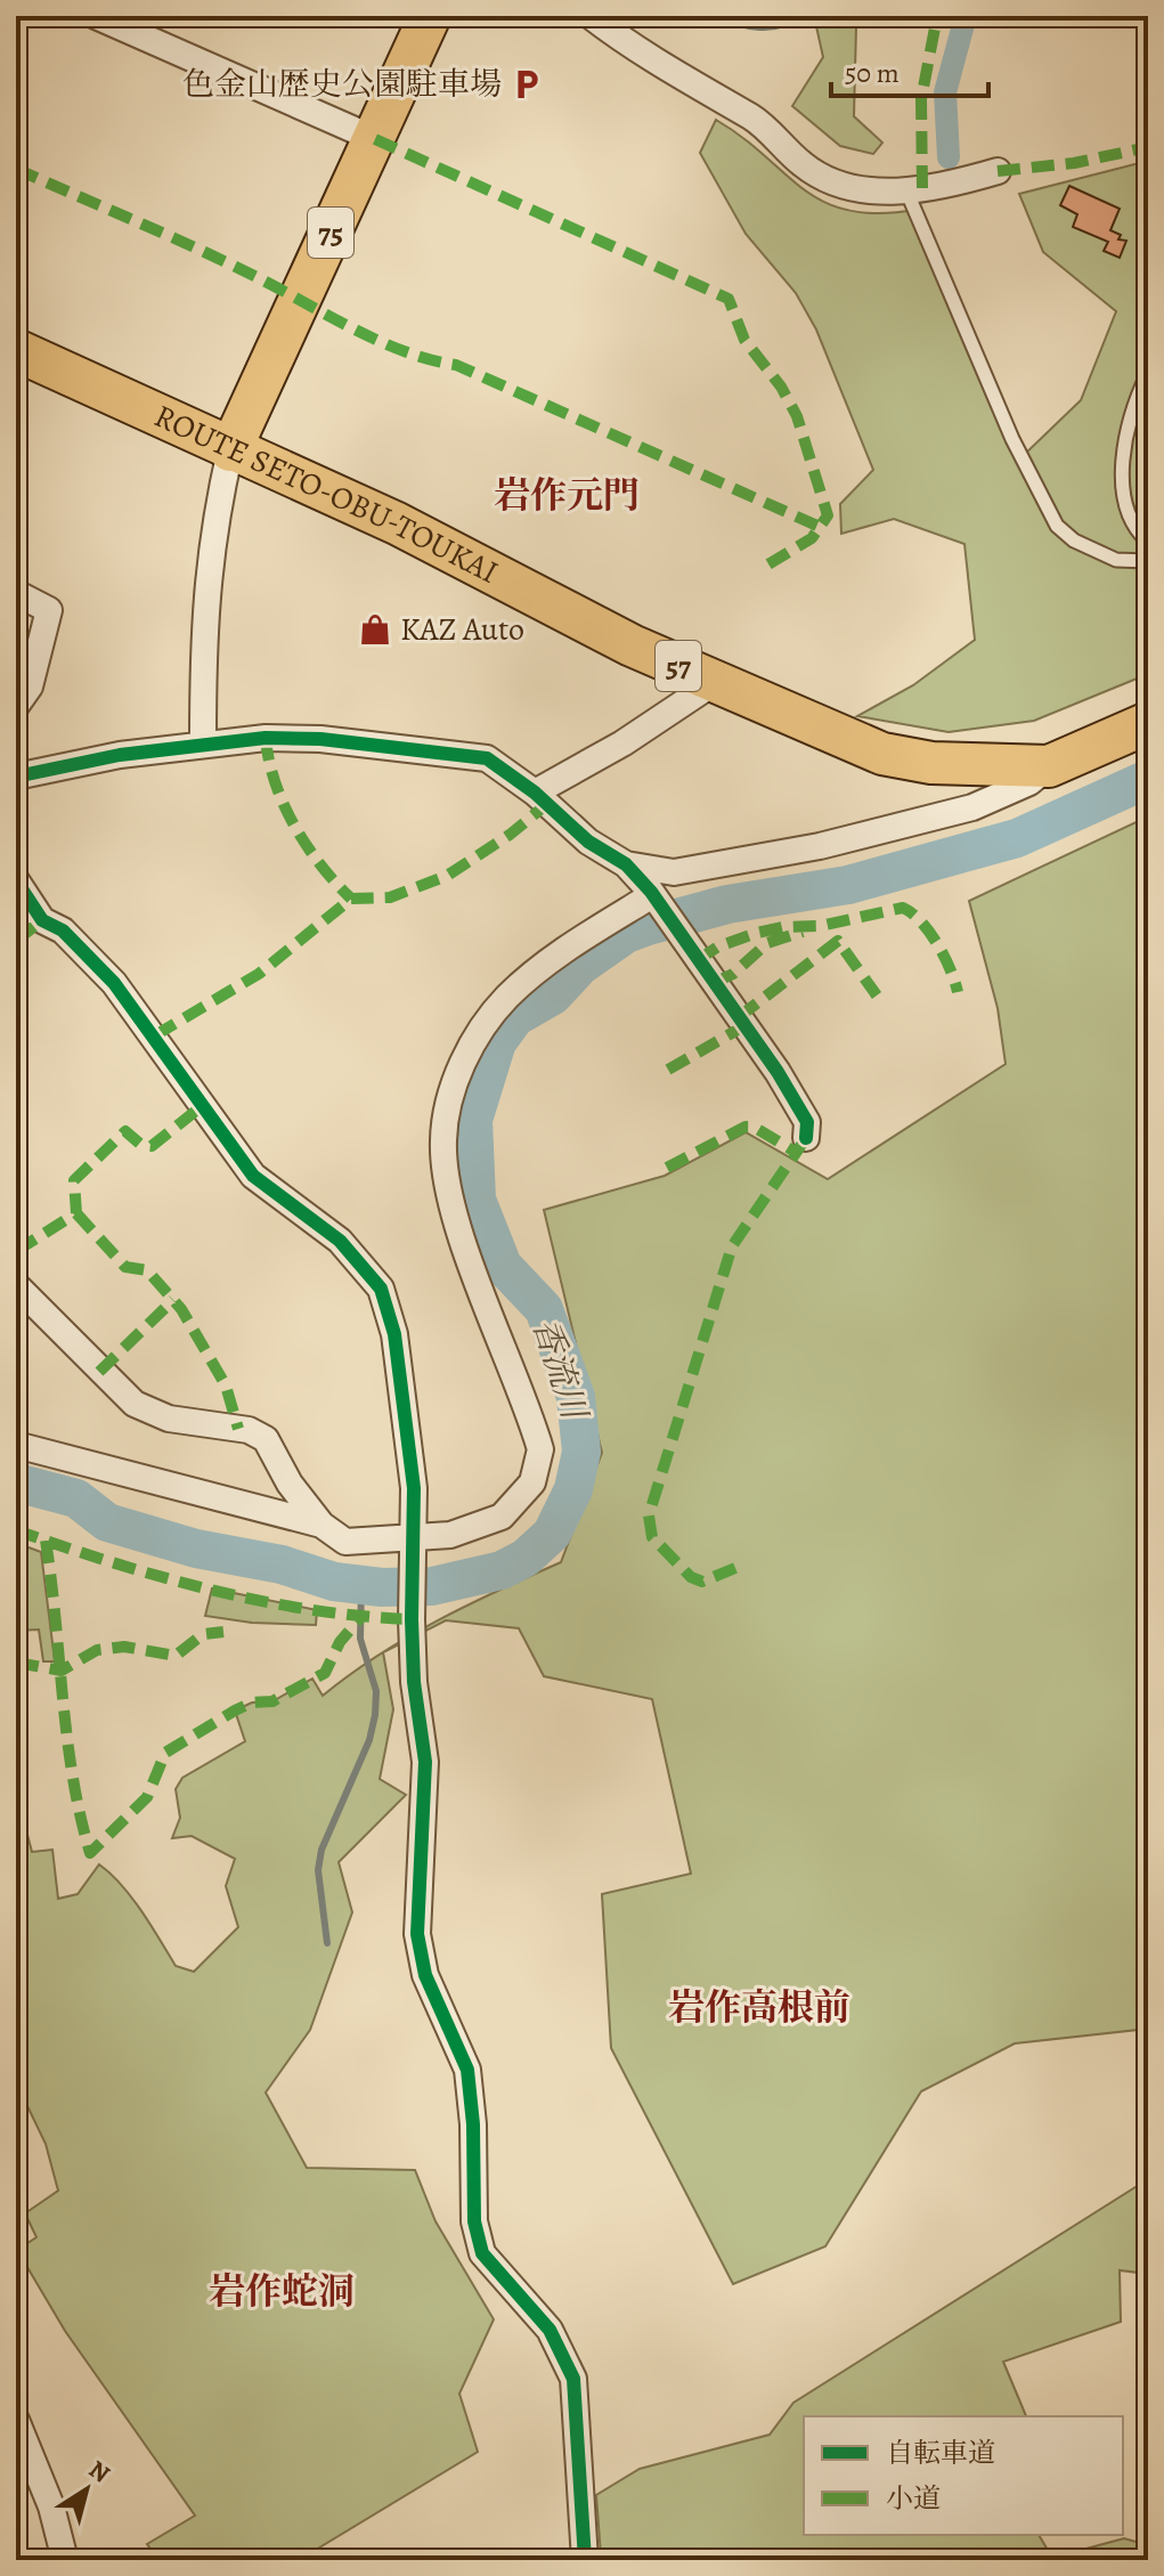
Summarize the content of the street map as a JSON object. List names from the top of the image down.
{
  "streets": {
    "main road": ["75", "ROUTE SETO-OBU-TOUKAI", "57"]
  },
  "crossings": [
    ["75", "ROUTE SETO-OBU-TOUKAI"]
  ],
  "districts": ["岩作元門", "岩作高根前", "岩作蛇洞"],
  "water": ["香流川"],
  "places": {
    "parking": ["色金山歴史公園駐車場"],
    "shop": ["KAZ Auto"]
  },
  "legend": ["自転車道", "小道"],
  "scale_bar": "50 m",
  "north": "top right"
}
